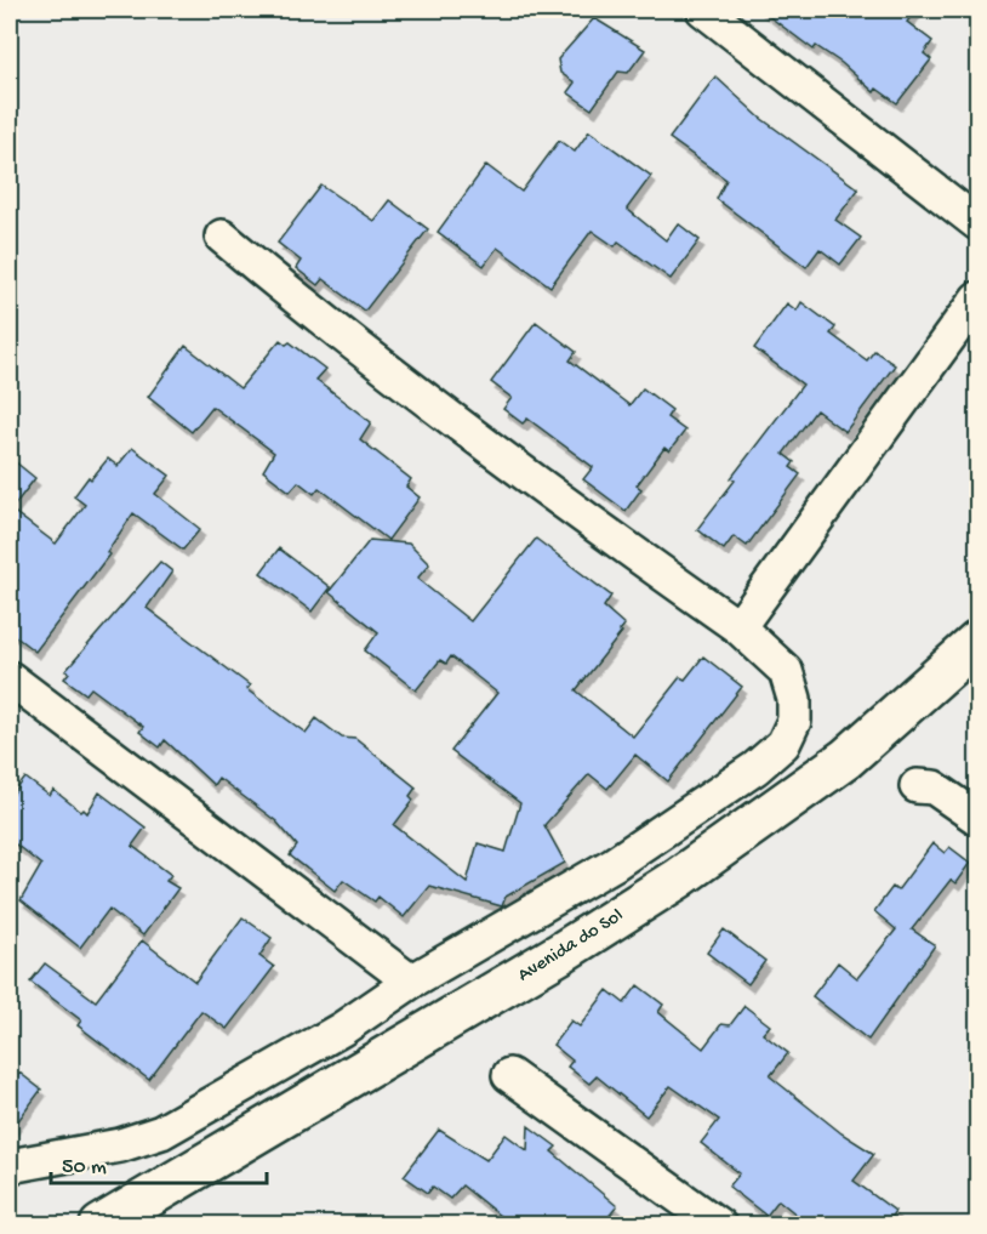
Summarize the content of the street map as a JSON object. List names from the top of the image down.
{
  "streets": {
    "street": ["Avenida do Sol"]
  },
  "scale_bar": "50 m"
}
